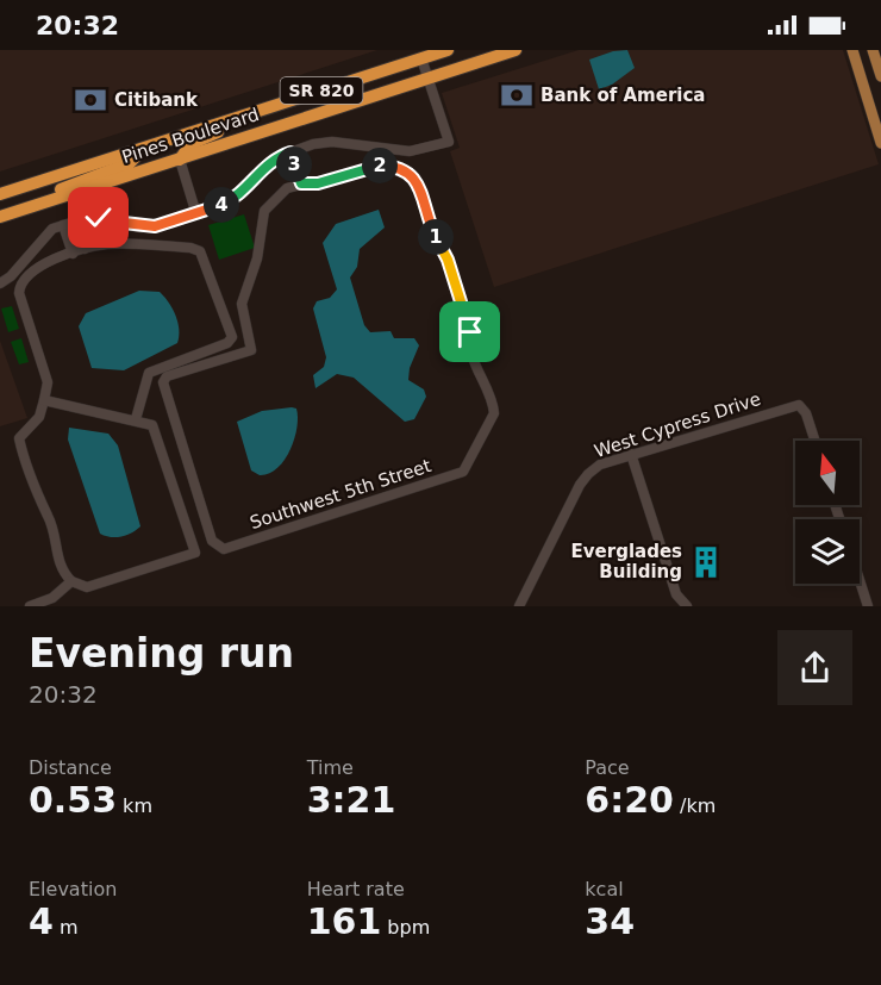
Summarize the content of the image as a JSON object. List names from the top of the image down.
{
  "streets": {
    "highway": ["SR 820", "Pines Boulevard"],
    "street": ["West Cypress Drive", "Southwest 5th Street"]
  },
  "places": {
    "bank": ["Bank of America", "Citibank"],
    "building": ["Everglades Building"]
  },
  "north": "top",
  "page": {
    "status": "20:32",
    "pins": [
      "3",
      "2",
      "4",
      "1"
    ],
    "heading": ["Evening run", "20:32"],
    "stats": [
      ["Distance", "0.53 km"],
      ["Time", "3:21"],
      ["Pace", "6:20 /km"],
      ["Elevation", "4 m"],
      ["Heart rate", "161 bpm"],
      ["kcal", "34"]
    ]
  }
}
